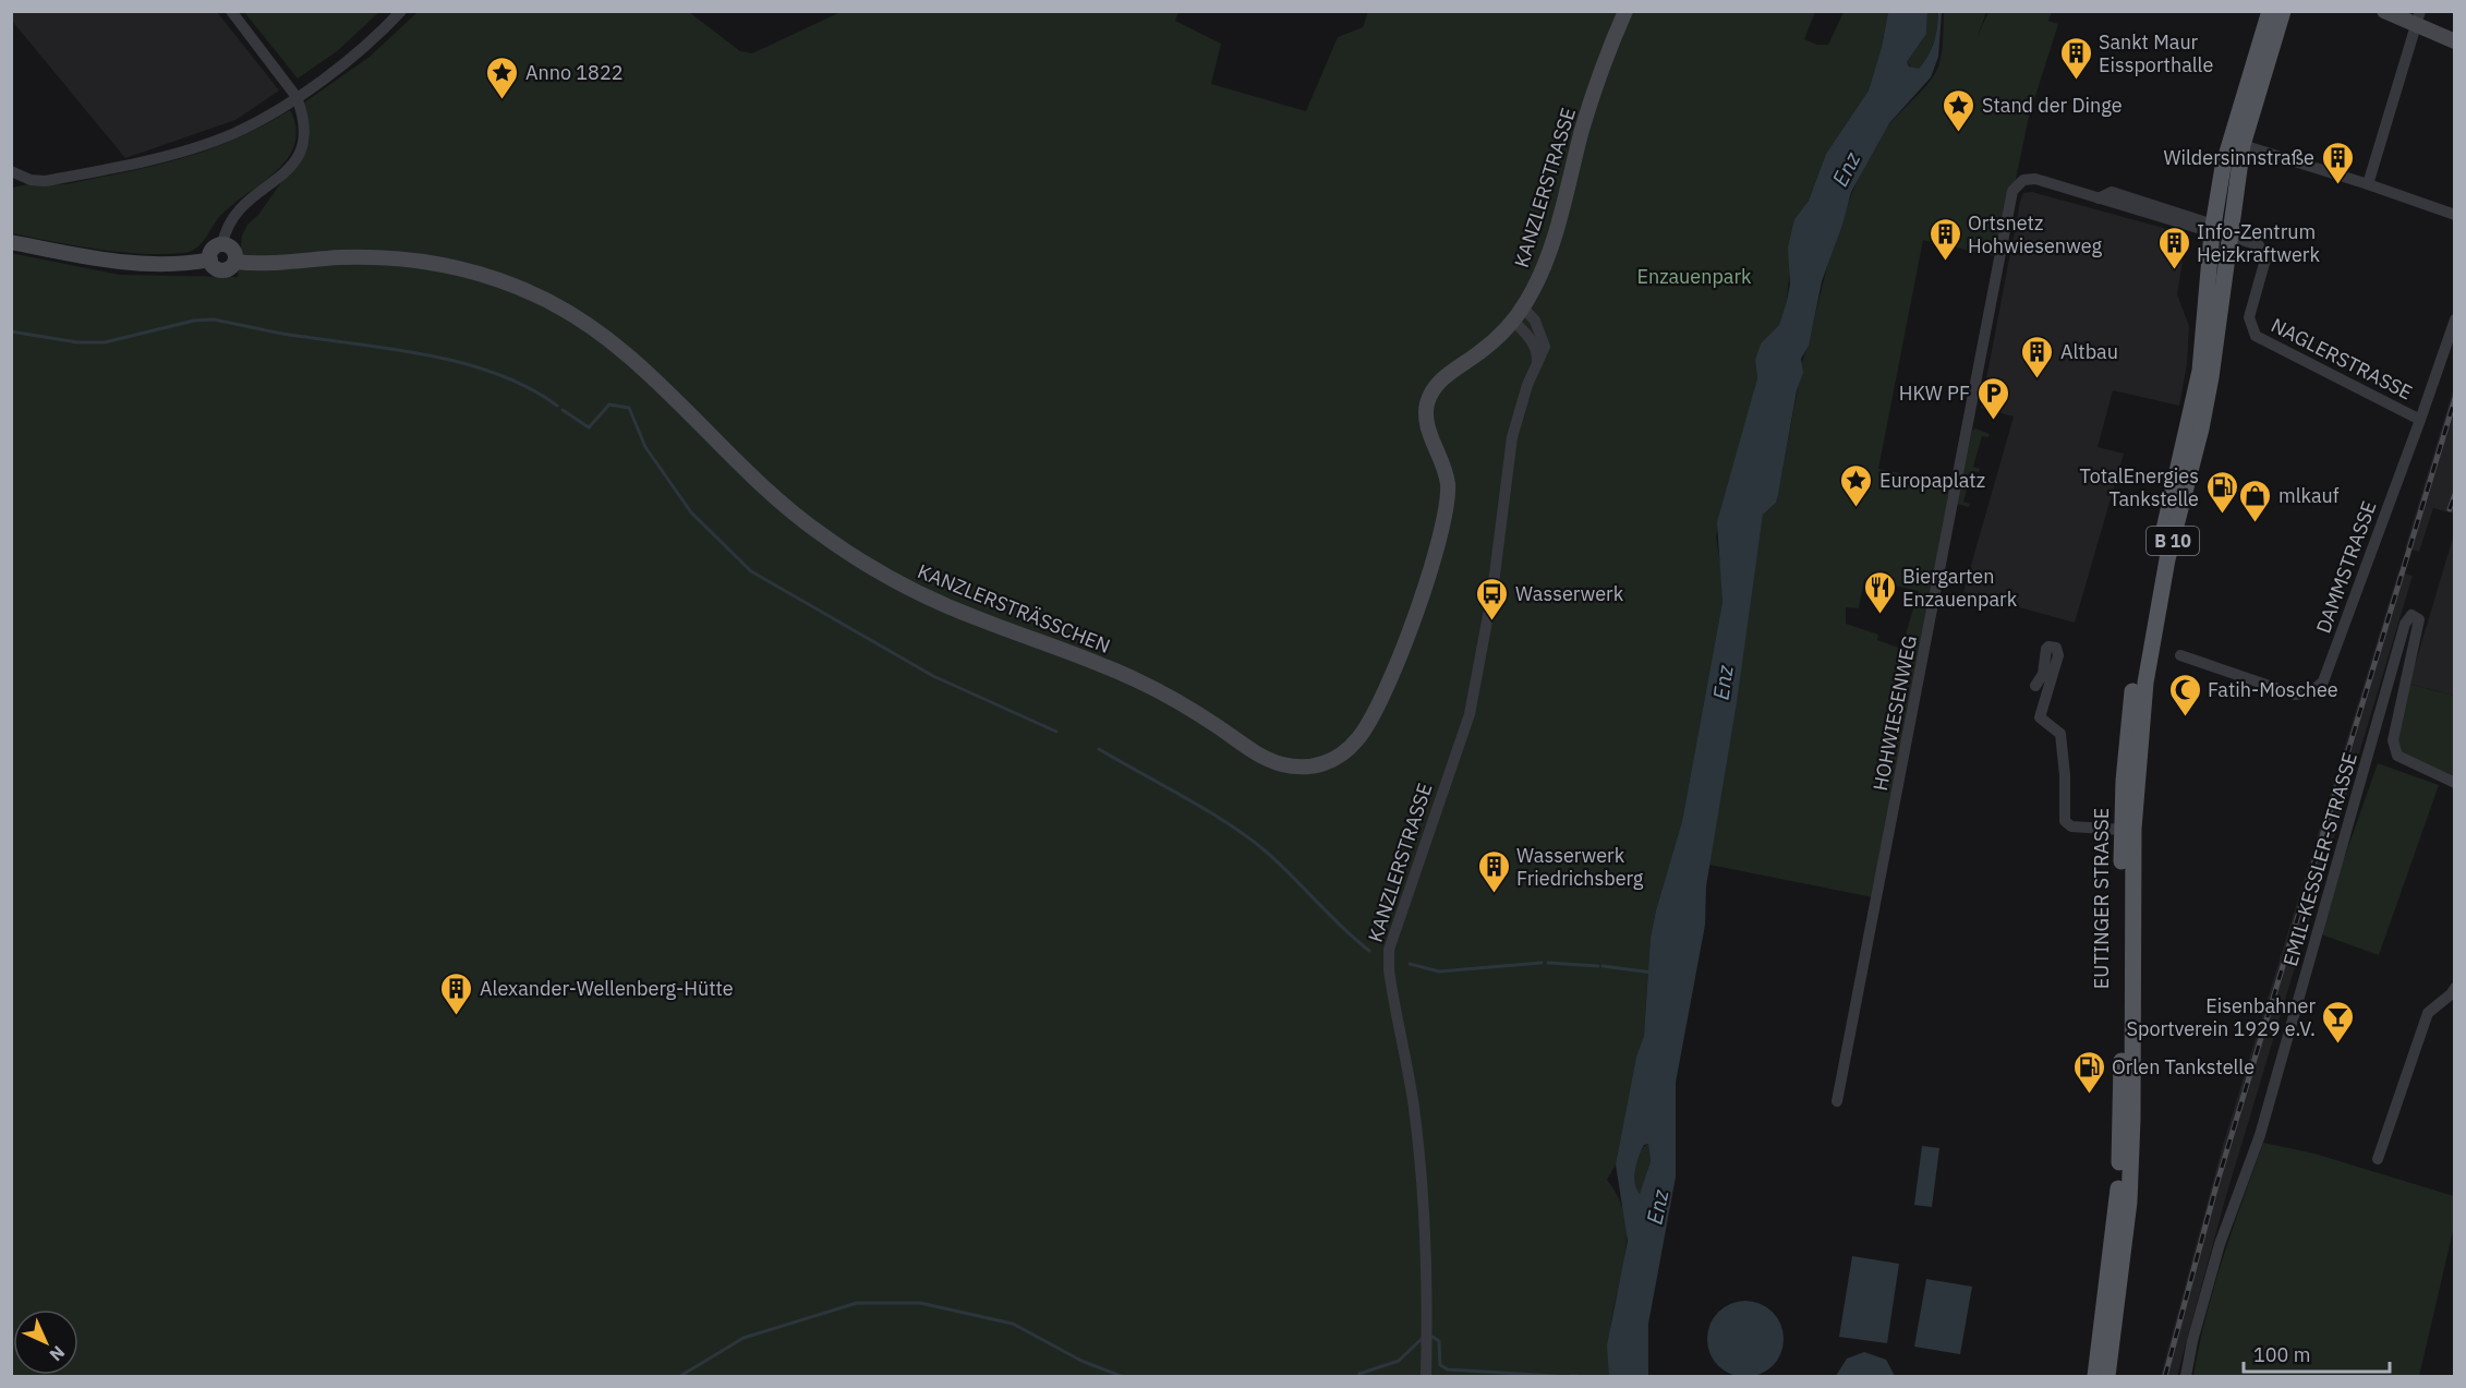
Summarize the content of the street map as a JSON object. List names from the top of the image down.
{
  "streets": {
    "main road": [
      "KANZLERSTRASSE",
      "B 10",
      "KANZLERSTRÄSSCHEN",
      "EUTINGER STRASSE"
    ],
    "street": [
      "NAGLERSTRASSE",
      "DAMMSTRASSE",
      "HOHWIESENWEG",
      "EMIL-KESSLER-STRASSE"
    ]
  },
  "crossings": [
    ["KANZLERSTRASSE", "KANZLERSTRÄSSCHEN"],
    ["NAGLERSTRASSE", "DAMMSTRASSE"],
    ["NAGLERSTRASSE", "HOHWIESENWEG"],
    ["NAGLERSTRASSE", "EUTINGER STRASSE"],
    ["HOHWIESENWEG", "EUTINGER STRASSE"]
  ],
  "water": ["Enz"],
  "parks": ["Enzauenpark"],
  "places": {
    "building": [
      "Sankt Maur Eissporthalle",
      "Wildersinnstraße",
      "Ortsnetz Hohwiesenweg",
      "Info-Zentrum Heizkraftwerk",
      "Altbau",
      "Wasserwerk Friedrichsberg",
      "Alexander-Wellenberg-Hütte"
    ],
    "place": ["Anno 1822", "Stand der Dinge", "Europaplatz"],
    "parking": ["HKW PF"],
    "fuel station": ["TotalEnergies Tankstelle", "Orlen Tankstelle"],
    "shop": ["mlkauf"],
    "restaurant": ["Biergarten Enzauenpark"],
    "bus stop": ["Wasserwerk"],
    "mosque": ["Fatih-Moschee"],
    "bar": ["Eisenbahner Sportverein 1929 e.V."]
  },
  "scale_bar": "100 m",
  "north": "bottom right"
}
